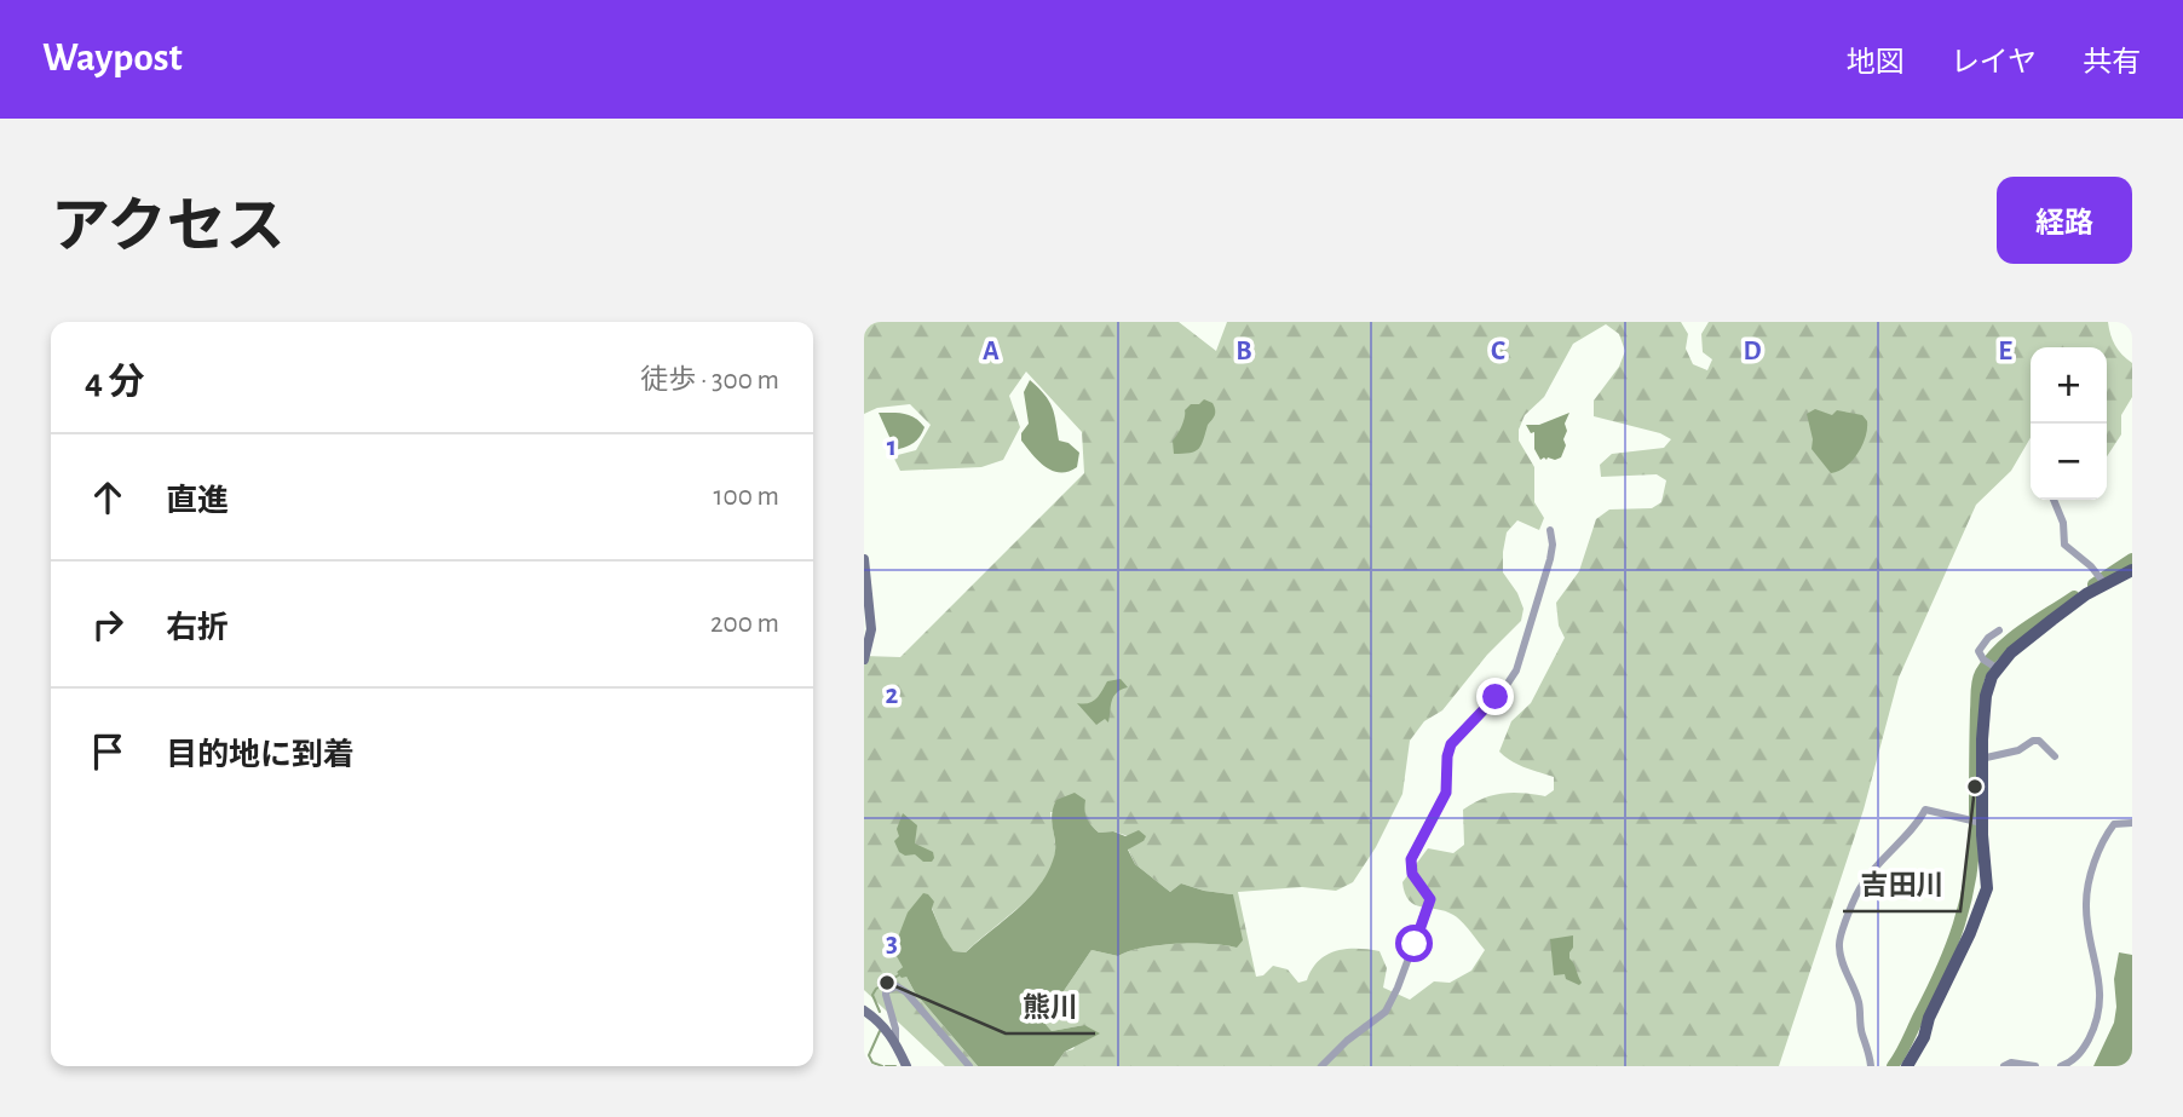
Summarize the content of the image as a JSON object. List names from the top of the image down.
{
  "places": ["吉田川", "熊川"],
  "page": {
    "header": "Waypost",
    "nav": ["地図", "レイヤ", "共有"],
    "title": "アクセス",
    "buttons": "経路",
    "heading": ["4 分", "徒歩 · 300 m"],
    "map_buttons": ["+", "−"],
    "list": [
      ["直進", "100 m"],
      ["右折", "200 m"],
      "目的地に到着"
    ]
  },
  "grid": {
    "columns": [
      "A",
      "B",
      "C",
      "D",
      "E"
    ],
    "rows": ["1", "2", "3"]
  }
}
